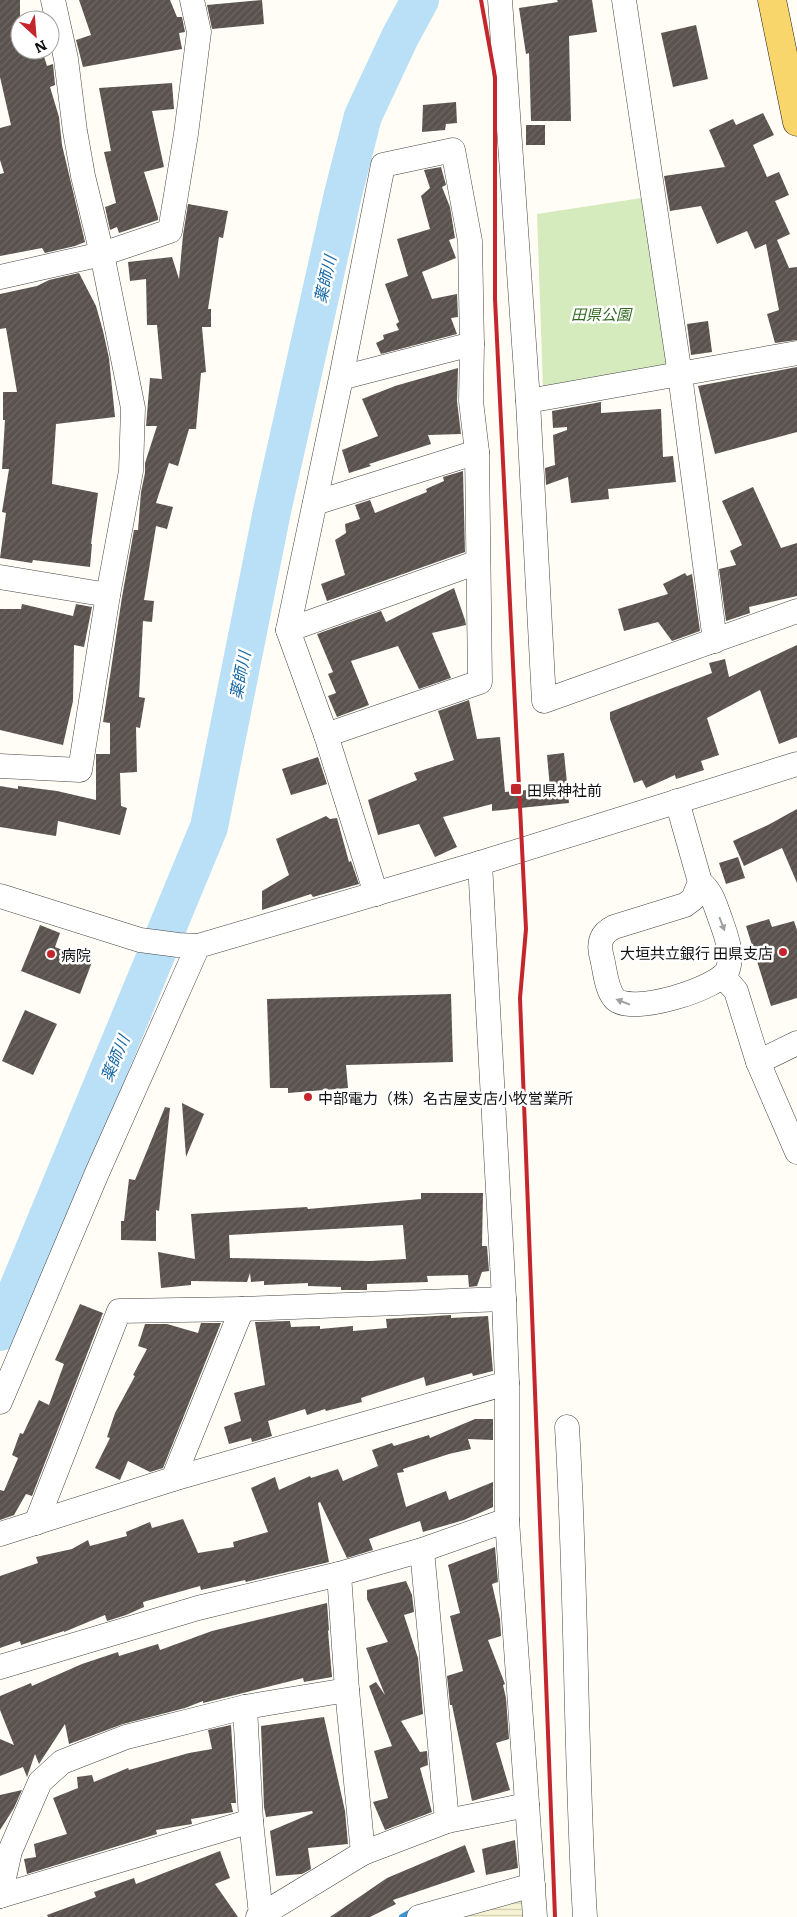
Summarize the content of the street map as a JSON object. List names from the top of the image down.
{
  "water": ["薬師川"],
  "parks": ["田県公園"],
  "places": {
    "transit": ["田県神社前"],
    "other": ["大垣共立銀行 田県支店", "病院", "中部電力（株）名古屋支店小牧営業所"]
  },
  "north": "bottom right"
}
